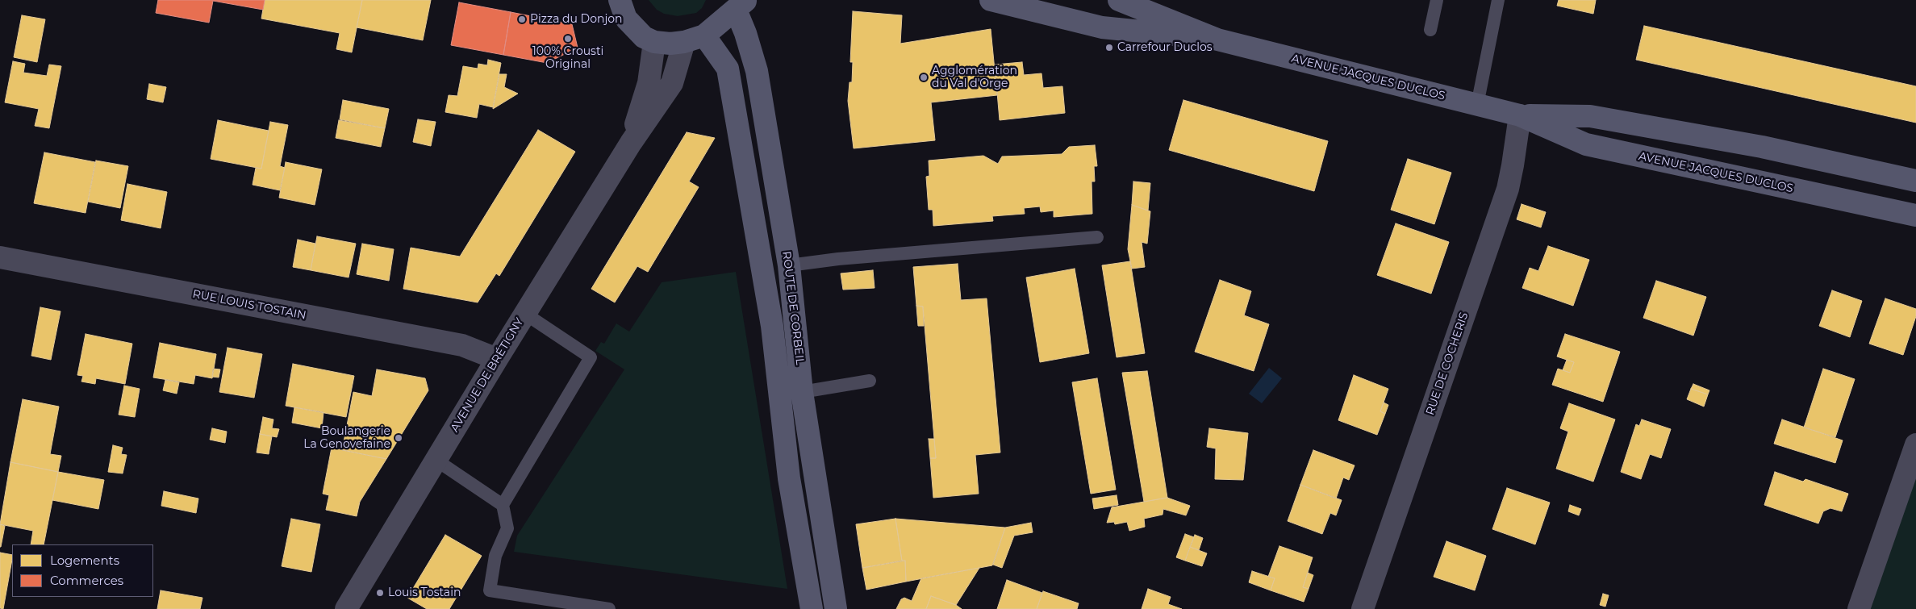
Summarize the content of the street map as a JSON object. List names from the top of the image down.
{
  "streets": {
    "main road": ["AVENUE JACQUES DUCLOS", "ROUTE DE CORBEIL"],
    "street": ["RUE LOUIS TOSTAIN", "RUE DE COCHERIS", "AVENUE DE BRÉTIGNY"]
  },
  "crossings": [
    ["AVENUE JACQUES DUCLOS", "RUE DE COCHERIS"],
    ["RUE LOUIS TOSTAIN", "AVENUE DE BRÉTIGNY"],
    ["ROUTE DE CORBEIL", "AVENUE DE BRÉTIGNY"]
  ],
  "places": [
    "Pizza du Donjon",
    "100% Crousti Original",
    "Carrefour Duclos",
    "Agglomération du Val d'Orge",
    "Boulangerie La Genovefaine",
    "Louis Tostain"
  ],
  "legend": ["Logements", "Commerces"]
}
